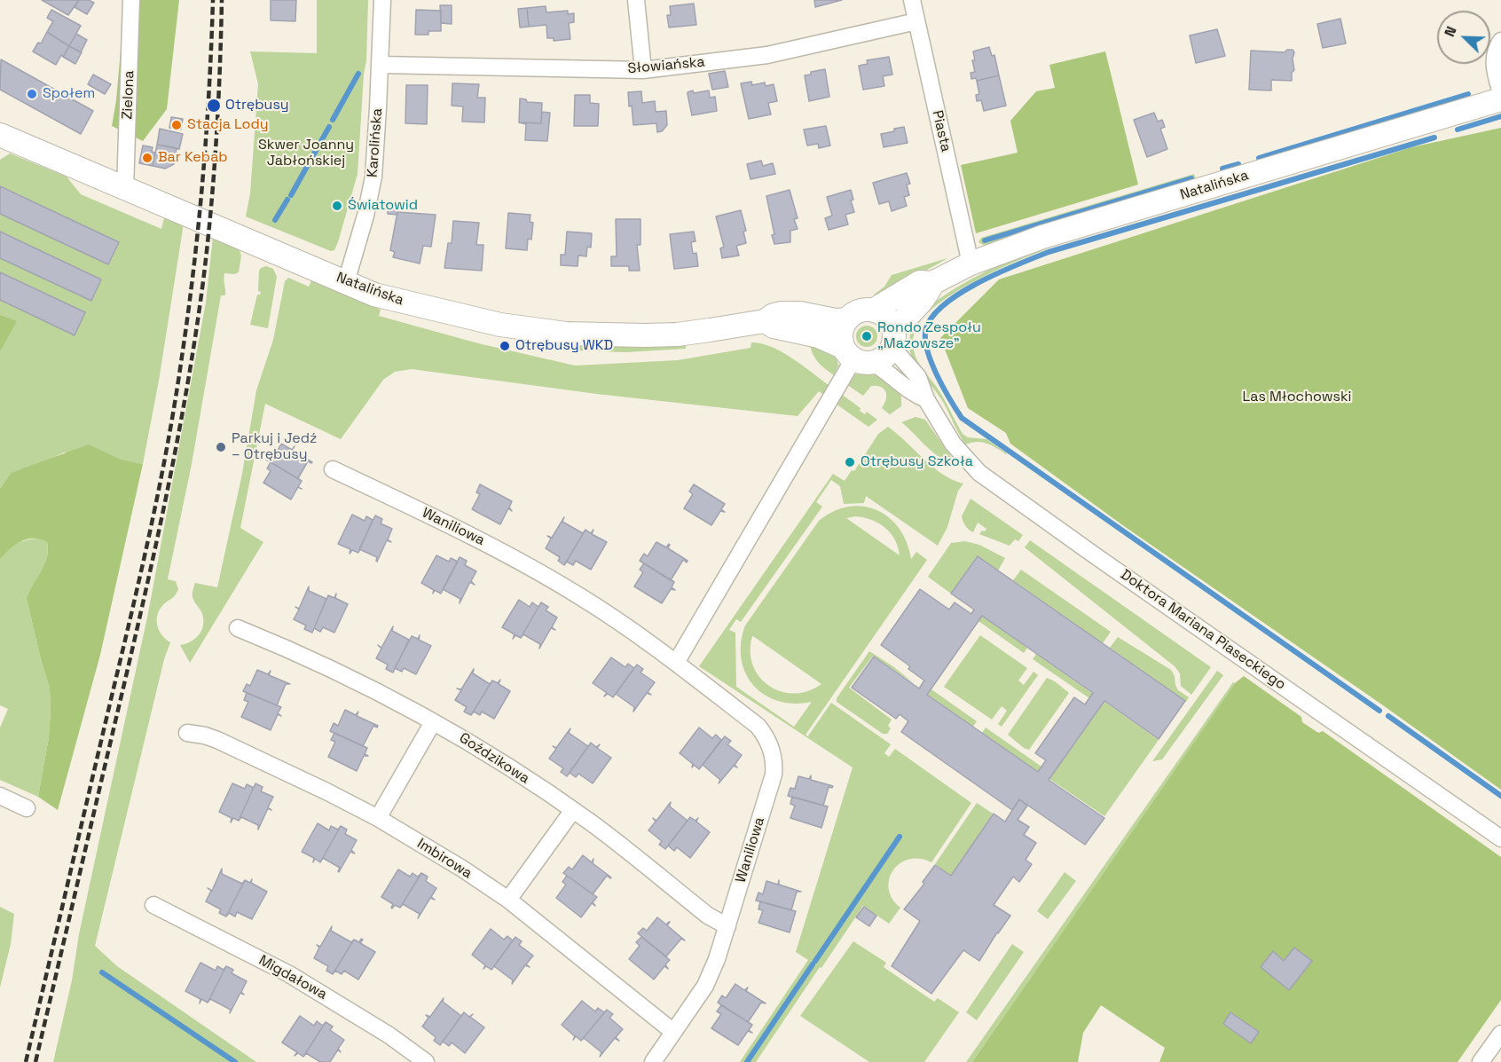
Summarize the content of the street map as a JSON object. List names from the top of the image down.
{
  "streets": {
    "main road": ["Natalińska"],
    "street": [
      "Słowiańska",
      "Zielona",
      "Piasta",
      "Karolińska",
      "Waniliowa",
      "Doktora Mariana Piaseckiego",
      "Goździkowa",
      "Imbirowa",
      "Migdałowa"
    ]
  },
  "crossings": [
    ["Słowiańska", "Piasta"],
    ["Słowiańska", "Karolińska"],
    ["Zielona", "Natalińska"],
    ["Piasta", "Natalińska"],
    ["Karolińska", "Natalińska"],
    ["Natalińska", "Doktora Mariana Piaseckiego"],
    ["Waniliowa", "Goździkowa"],
    ["Waniliowa", "Imbirowa"]
  ],
  "parks": ["Skwer Joanny Jabłońskiej", "Las Młochowski"],
  "places": [
    "Społem",
    "Otrębusy",
    "Stacja Lody",
    "Bar Kebab",
    "Światowid",
    "Rondo Zespołu „Mazowsze”",
    "Otrębusy WKD",
    "Parkuj i Jedź – Otrębusy",
    "Otrębusy Szkoła"
  ],
  "north": "top left"
}
